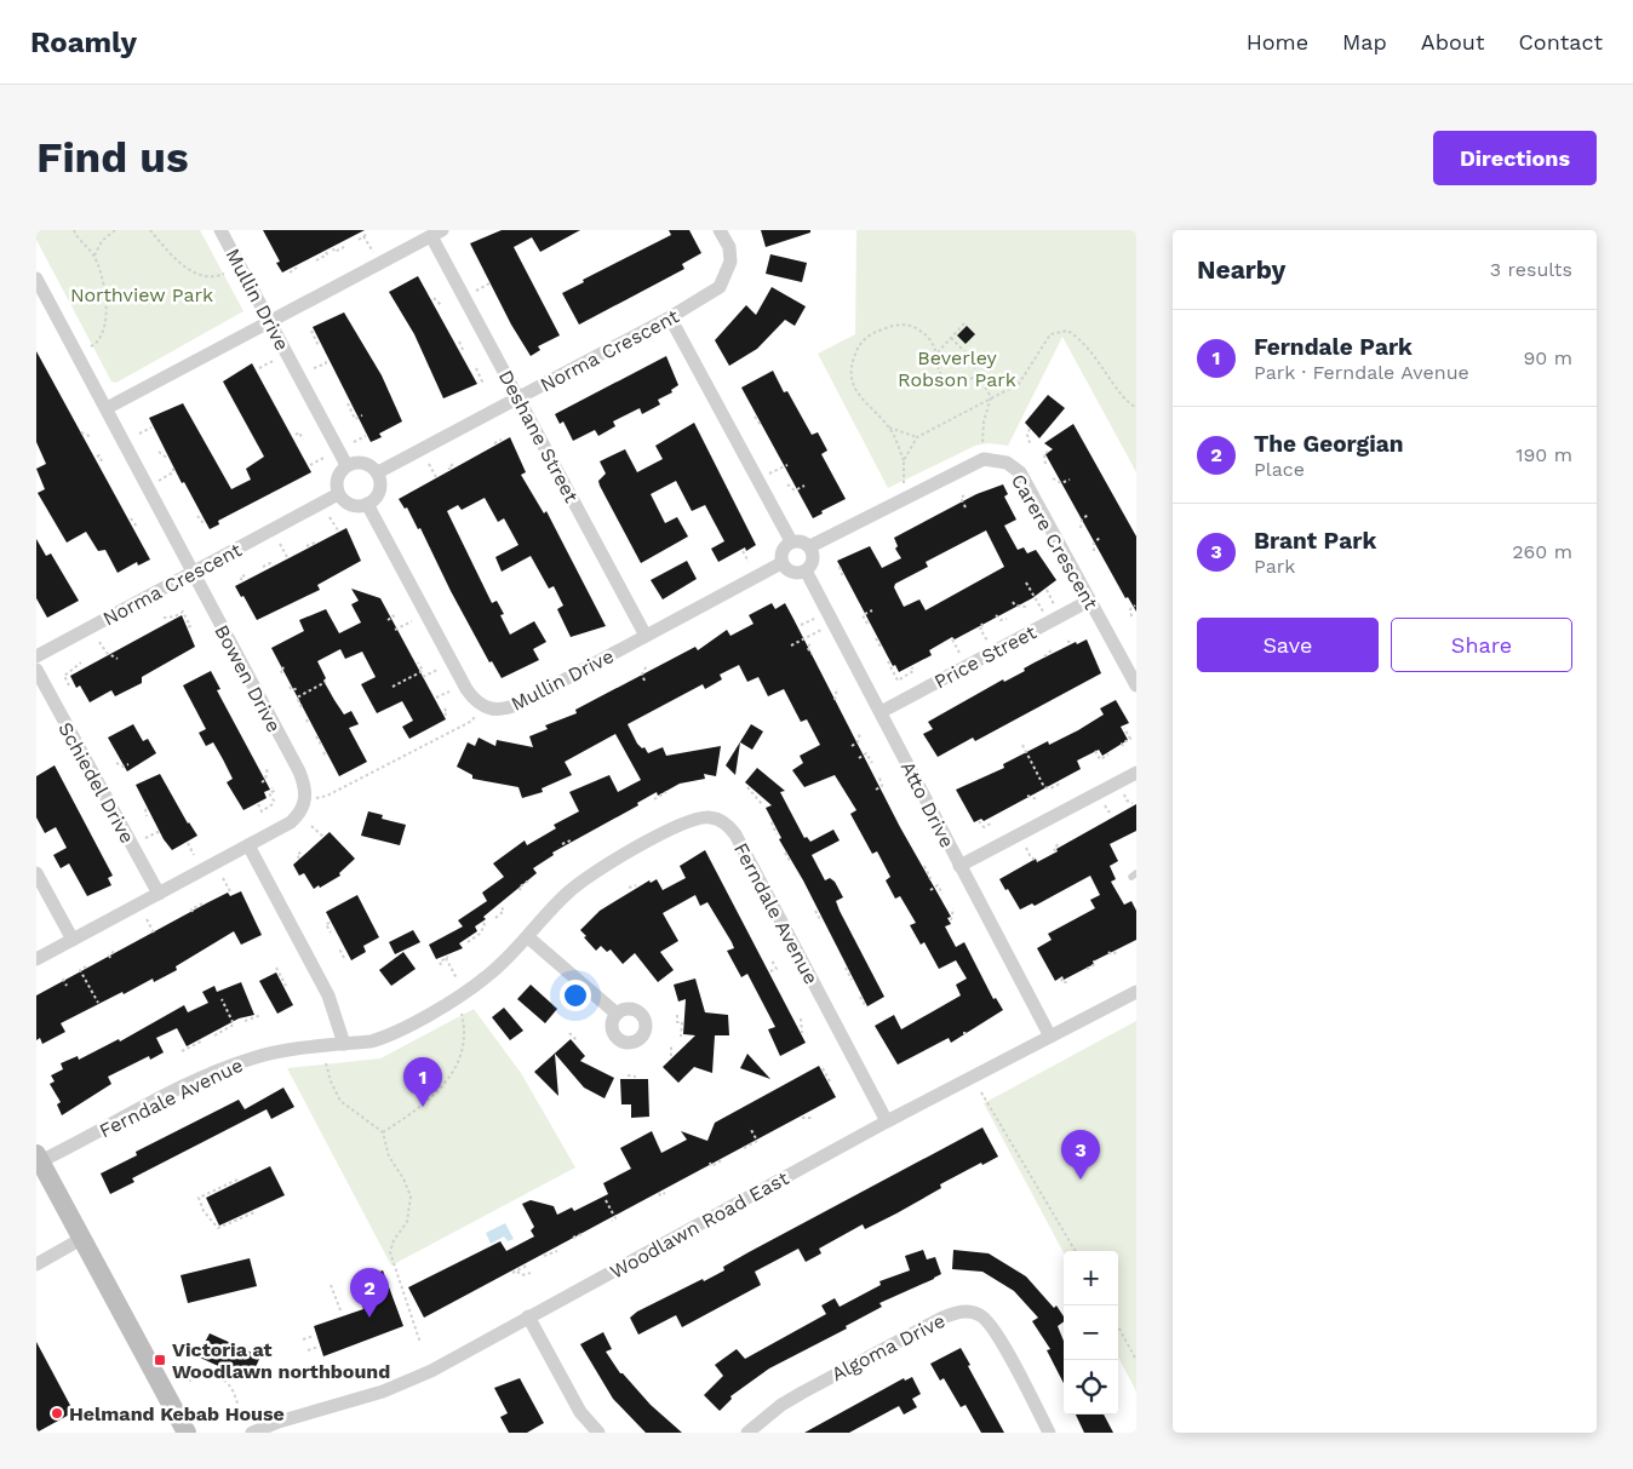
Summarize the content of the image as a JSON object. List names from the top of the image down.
{
  "streets": {
    "street": [
      "Mullin Drive",
      "Norma Crescent",
      "Deshane Street",
      "Carere Crescent",
      "Price Street",
      "Bowen Drive",
      "Schiedel Drive",
      "Atto Drive",
      "Ferndale Avenue",
      "Woodlawn Road East",
      "Algoma Drive"
    ]
  },
  "crossings": [
    ["Mullin Drive", "Norma Crescent"],
    ["Mullin Drive", "Deshane Street"],
    ["Mullin Drive", "Atto Drive"],
    ["Norma Crescent", "Deshane Street"],
    ["Norma Crescent", "Bowen Drive"],
    ["Carere Crescent", "Price Street"],
    ["Price Street", "Atto Drive"],
    ["Atto Drive", "Woodlawn Road East"],
    ["Ferndale Avenue", "Woodlawn Road East"]
  ],
  "parks": ["Northview Park", "Beverley Robson Park"],
  "places": {
    "transit": ["Victoria at Woodlawn northbound"],
    "other": ["Helmand Kebab House"]
  },
  "page": {
    "header": "Roamly",
    "nav": [
      "Home",
      "Map",
      "About",
      "Contact"
    ],
    "buttons": [
      "Directions",
      ["Save", "Share"]
    ],
    "title": "Find us",
    "heading": ["Nearby", "3 results"],
    "list": [
      {
        "mark": "1",
        "name": "Ferndale Park",
        "note": "Park · Ferndale Avenue",
        "value": "90 m"
      },
      {
        "mark": "2",
        "name": "The Georgian",
        "note": "Place",
        "value": "190 m"
      },
      {
        "mark": "3",
        "name": "Brant Park",
        "note": "Park",
        "value": "260 m"
      }
    ],
    "pins": ["1", "3", "2"],
    "map_buttons": ["+", "−"]
  }
}
